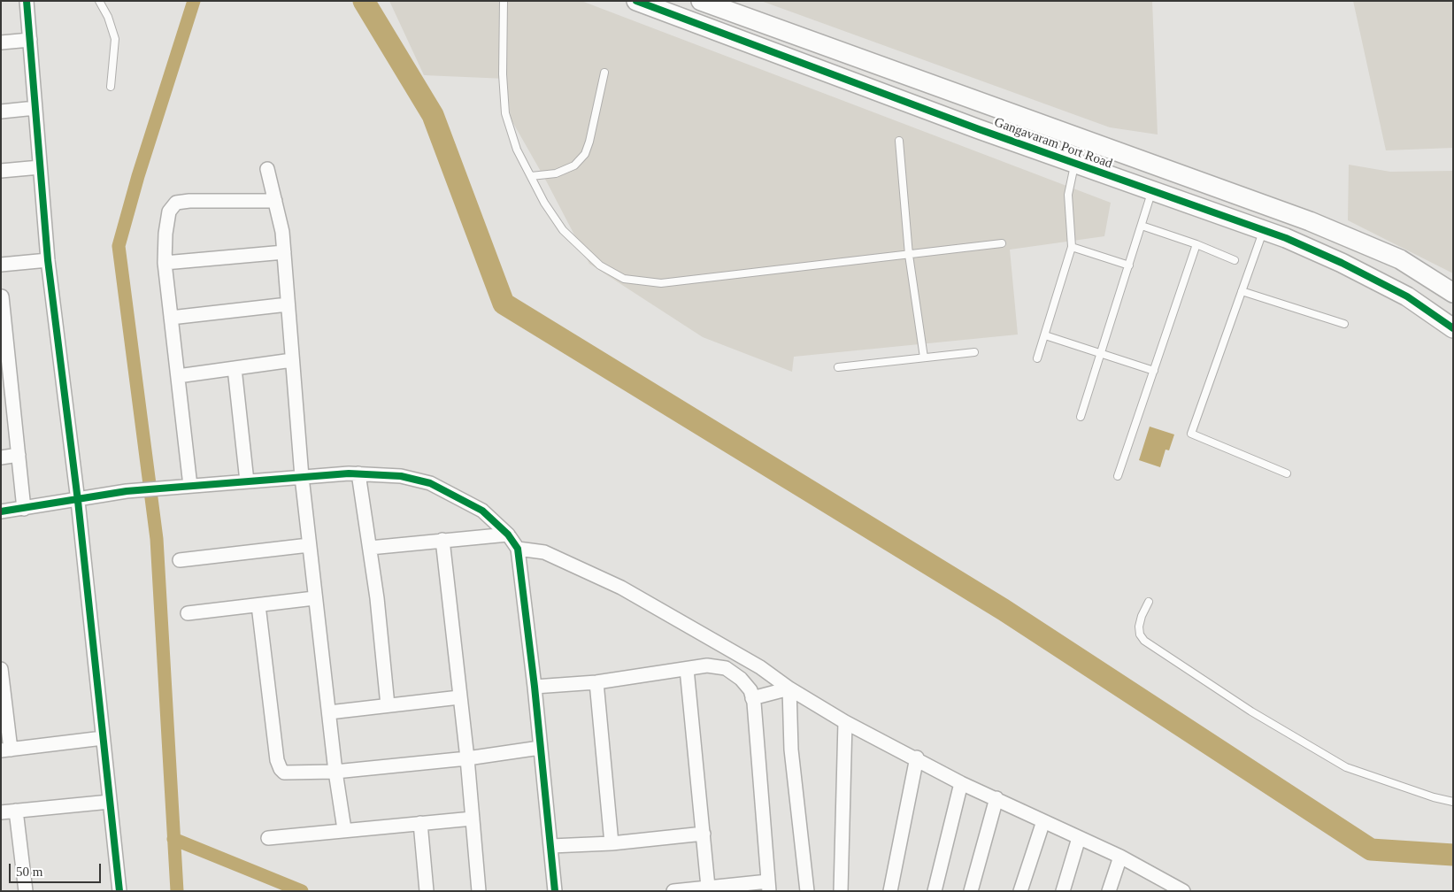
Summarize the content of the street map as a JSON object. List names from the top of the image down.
{
  "streets": {
    "street": ["Gangavaram Port Road"]
  },
  "scale_bar": "50 m"
}
